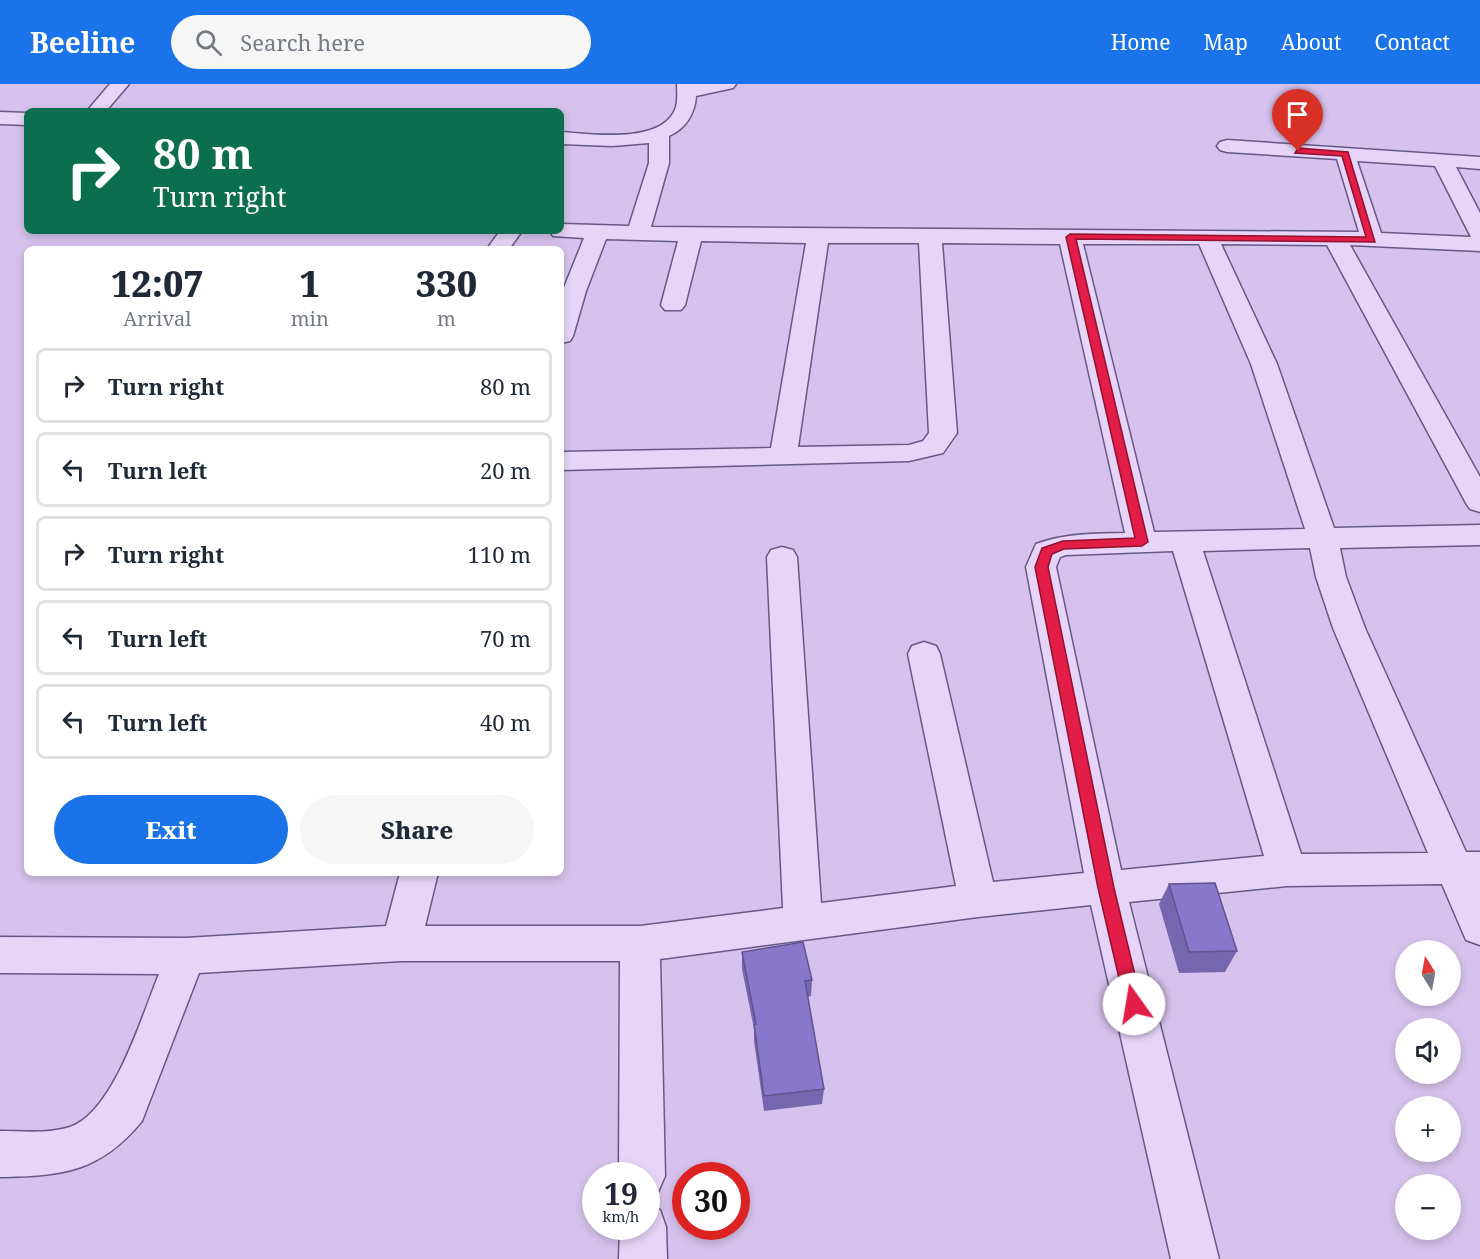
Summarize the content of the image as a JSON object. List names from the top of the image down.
{
  "north": "top",
  "page": {
    "header": "Beeline",
    "search": "Search here",
    "nav": [
      "Home",
      "Map",
      "About",
      "Contact"
    ],
    "turn": ["80 m", "Turn right"],
    "eta": [
      "12:07",
      "Arrival",
      "1",
      "min",
      "330",
      "m"
    ],
    "list": [
      {
        "name": "Turn right",
        "value": "80 m"
      },
      {
        "name": "Turn left",
        "value": "20 m"
      },
      {
        "name": "Turn right",
        "value": "110 m"
      },
      {
        "name": "Turn left",
        "value": "70 m"
      },
      {
        "name": "Turn left",
        "value": "40 m"
      }
    ],
    "buttons": ["Exit", "Share"],
    "map_buttons": ["+", "−"],
    "speed": "19 km/h",
    "limit": "30"
  }
}
